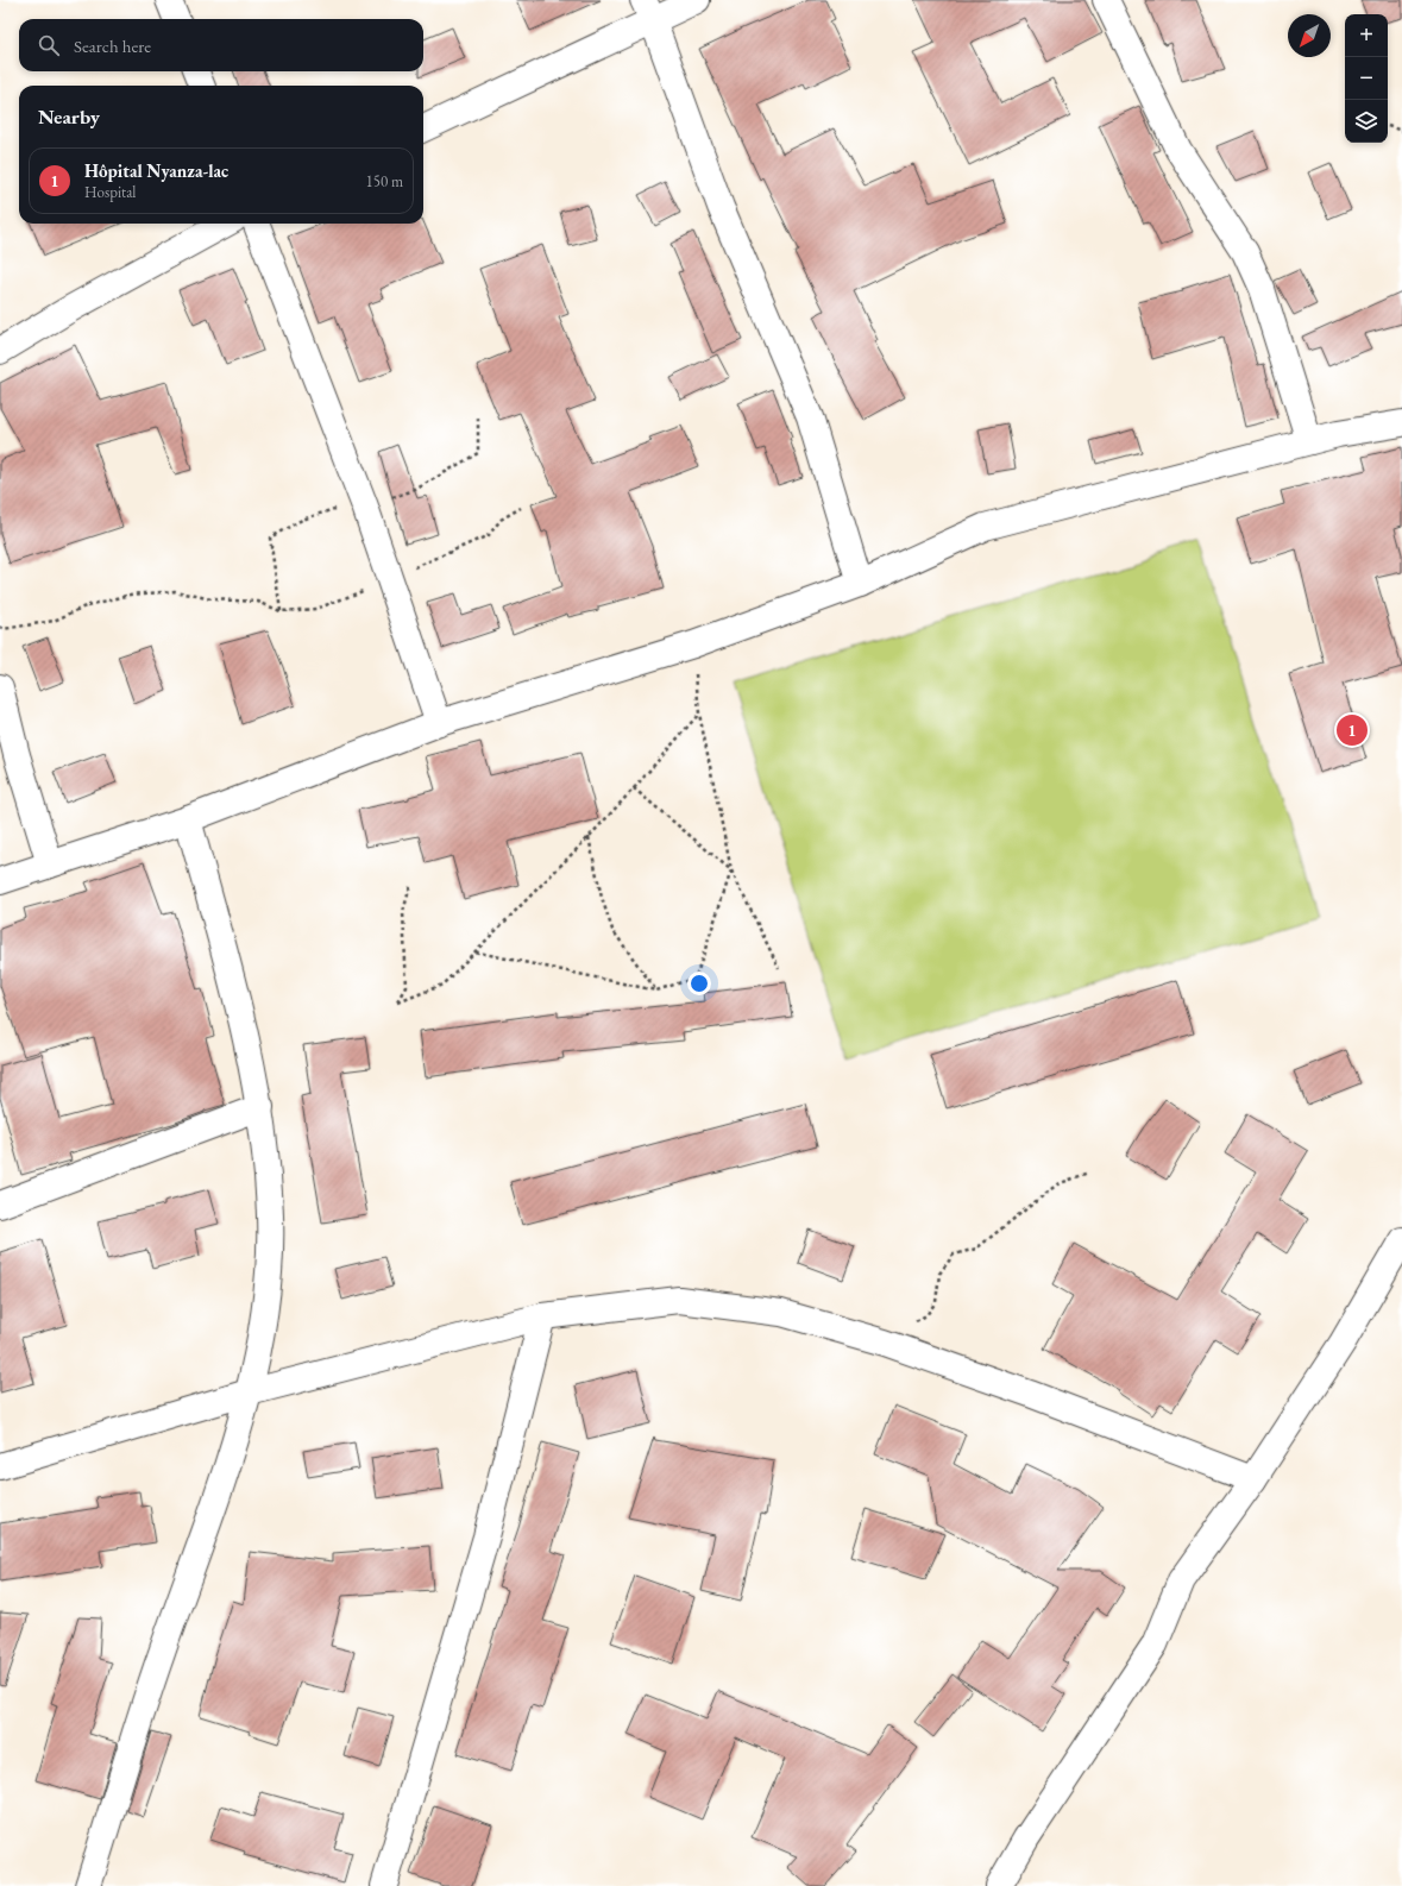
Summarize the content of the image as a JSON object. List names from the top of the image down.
{
  "north": "bottom left",
  "page": {
    "map_buttons": ["+", "−"],
    "search": "Search here",
    "heading": "Nearby",
    "list": [
      {
        "mark": "1",
        "name": "Hôpital Nyanza-lac",
        "note": "Hospital",
        "value": "150 m"
      }
    ],
    "pins": "1"
  }
}
